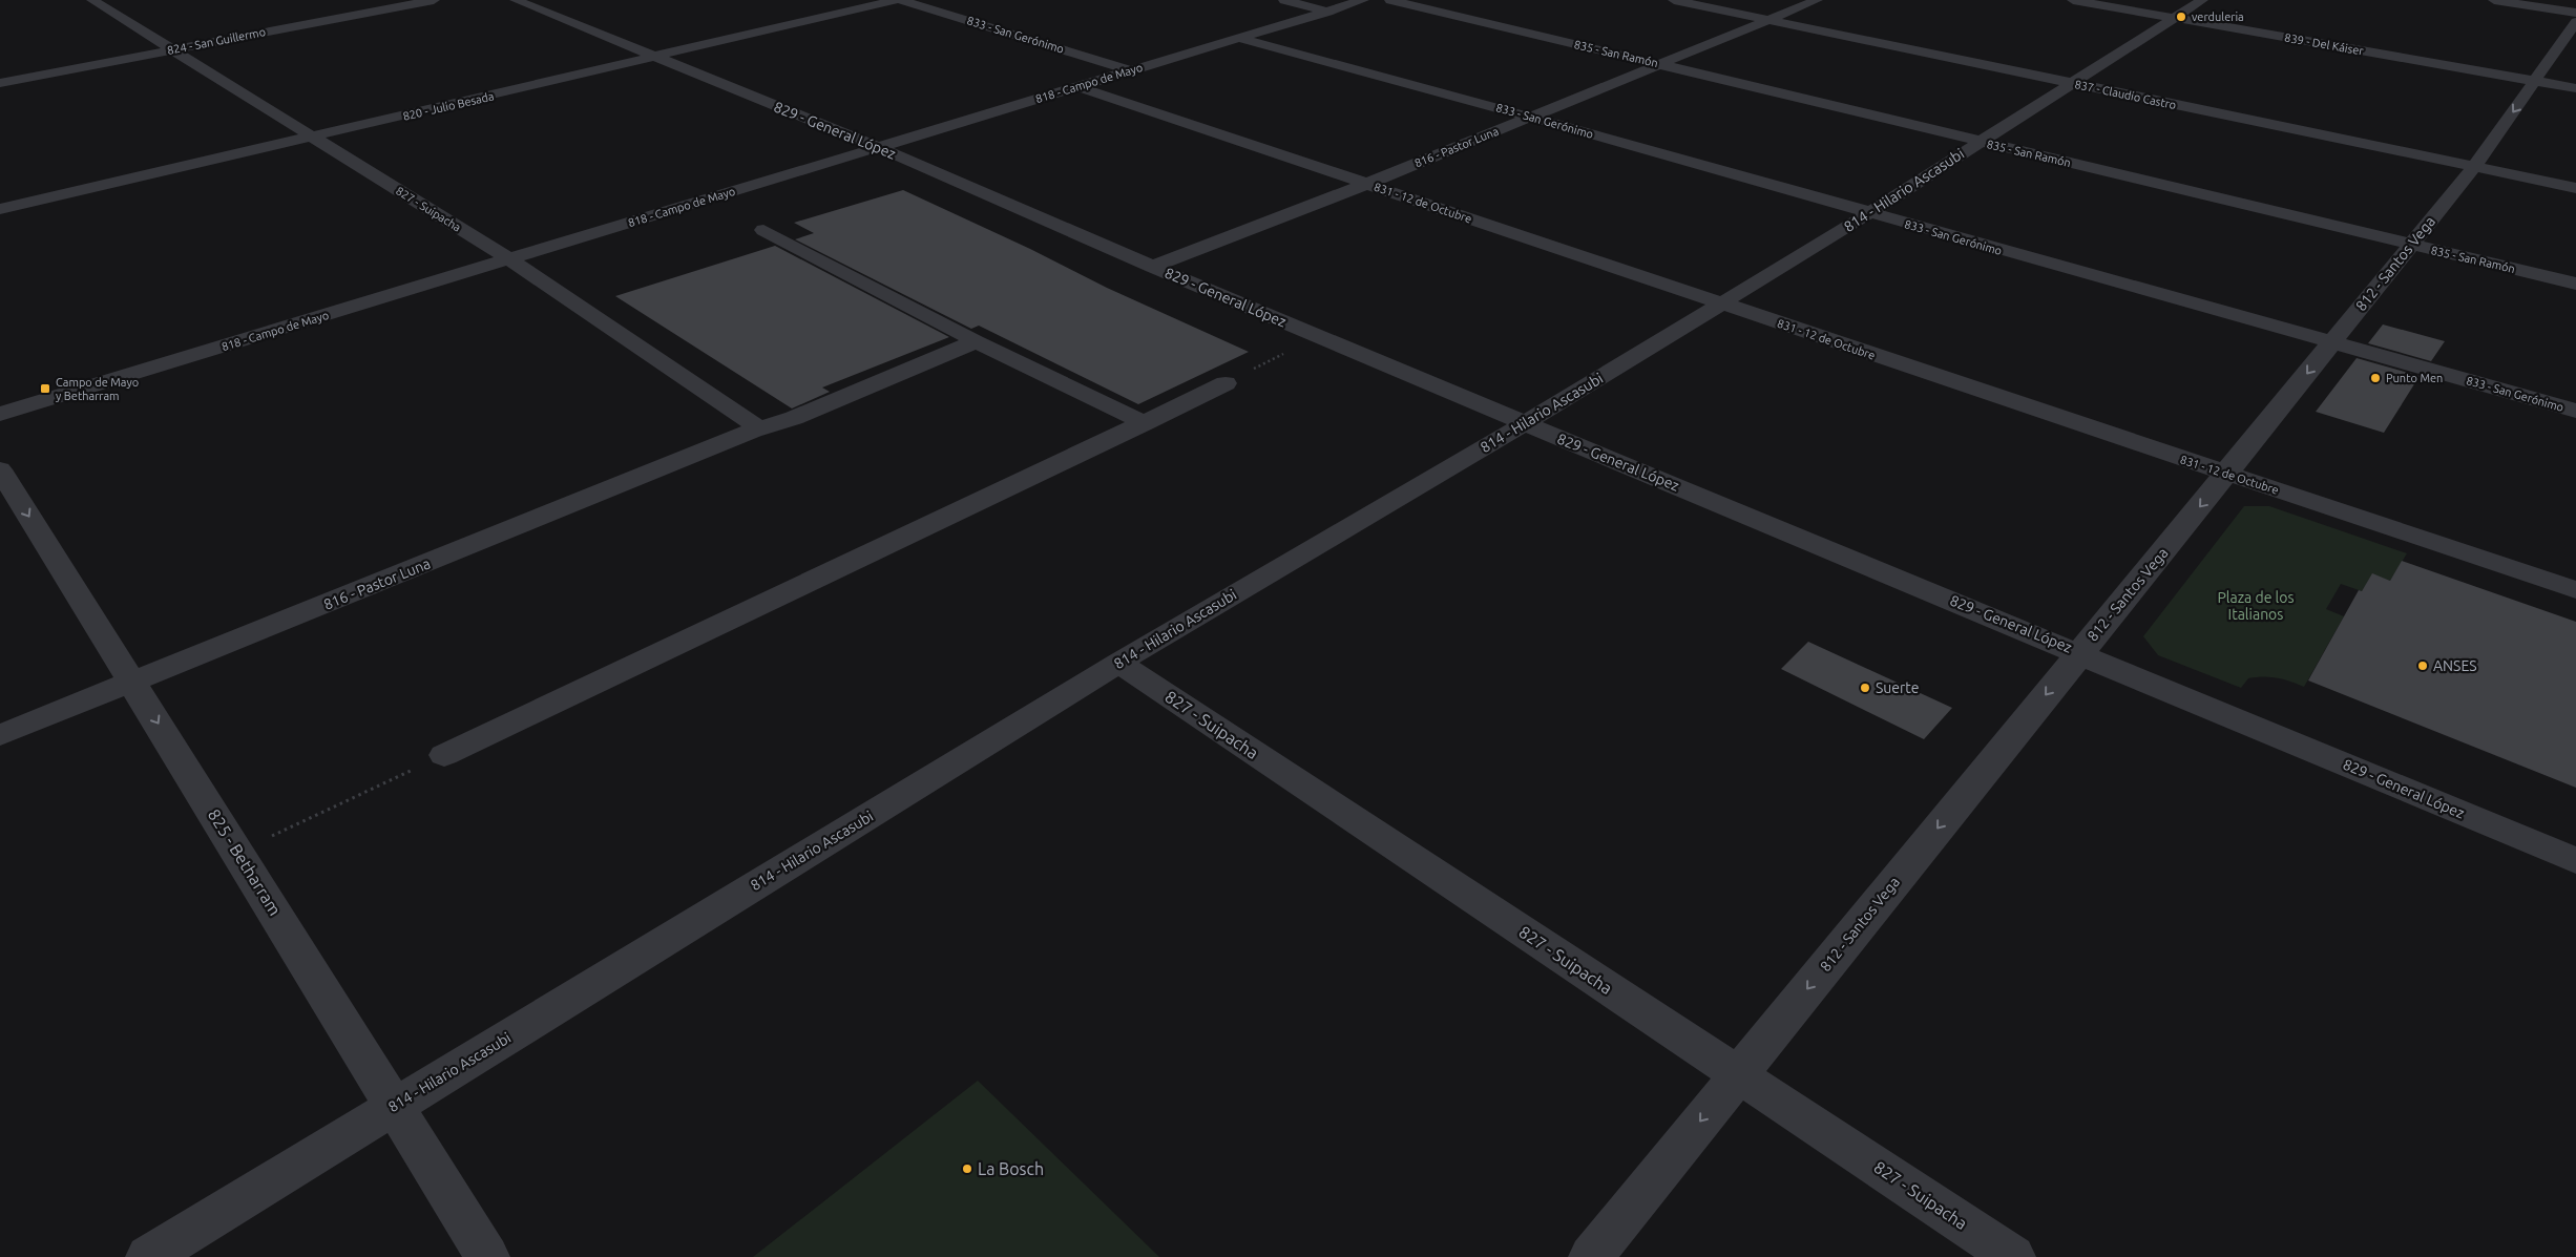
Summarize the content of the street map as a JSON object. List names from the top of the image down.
{
  "streets": {
    "street": [
      "833 - San Gerónimo",
      "824 - San Guillermo",
      "839 - Del Káiser",
      "835 - San Ramón",
      "818 - Campo de Mayo",
      "837 - Claudio Castro",
      "820 - Julio Besada",
      "829 - General López",
      "816 - Pastor Luna",
      "814 - Hilario Ascasubi",
      "831 - 12 de Octubre",
      "827 - Suipacha",
      "812 - Santos Vega",
      "825 - Betharram"
    ]
  },
  "crossings": [
    ["833 - San Gerónimo", "818 - Campo de Mayo"],
    ["833 - San Gerónimo", "816 - Pastor Luna"],
    ["833 - San Gerónimo", "814 - Hilario Ascasubi"],
    ["833 - San Gerónimo", "812 - Santos Vega"],
    ["824 - San Guillermo", "827 - Suipacha"],
    ["839 - Del Káiser", "814 - Hilario Ascasubi"],
    ["839 - Del Káiser", "812 - Santos Vega"],
    ["835 - San Ramón", "816 - Pastor Luna"],
    ["835 - San Ramón", "814 - Hilario Ascasubi"],
    ["835 - San Ramón", "812 - Santos Vega"],
    ["818 - Campo de Mayo", "829 - General López"],
    ["818 - Campo de Mayo", "831 - 12 de Octubre"],
    ["818 - Campo de Mayo", "827 - Suipacha"],
    ["837 - Claudio Castro", "816 - Pastor Luna"],
    ["837 - Claudio Castro", "814 - Hilario Ascasubi"],
    ["837 - Claudio Castro", "812 - Santos Vega"],
    ["820 - Julio Besada", "829 - General López"],
    ["820 - Julio Besada", "827 - Suipacha"],
    ["829 - General López", "816 - Pastor Luna"],
    ["829 - General López", "814 - Hilario Ascasubi"],
    ["829 - General López", "812 - Santos Vega"],
    ["816 - Pastor Luna", "831 - 12 de Octubre"],
    ["816 - Pastor Luna", "827 - Suipacha"],
    ["816 - Pastor Luna", "825 - Betharram"],
    ["814 - Hilario Ascasubi", "831 - 12 de Octubre"],
    ["814 - Hilario Ascasubi", "827 - Suipacha"],
    ["814 - Hilario Ascasubi", "825 - Betharram"],
    ["831 - 12 de Octubre", "812 - Santos Vega"],
    ["827 - Suipacha", "812 - Santos Vega"]
  ],
  "one_way": ["812 - Santos Vega", "825 - Betharram"],
  "parks": ["Plaza de los Italianos"],
  "places": {
    "other": [
      "verduleria",
      "Punto Men",
      "ANSES",
      "Suerte",
      "La Bosch"
    ],
    "transit": ["Campo de Mayo y Betharram"]
  }
}
